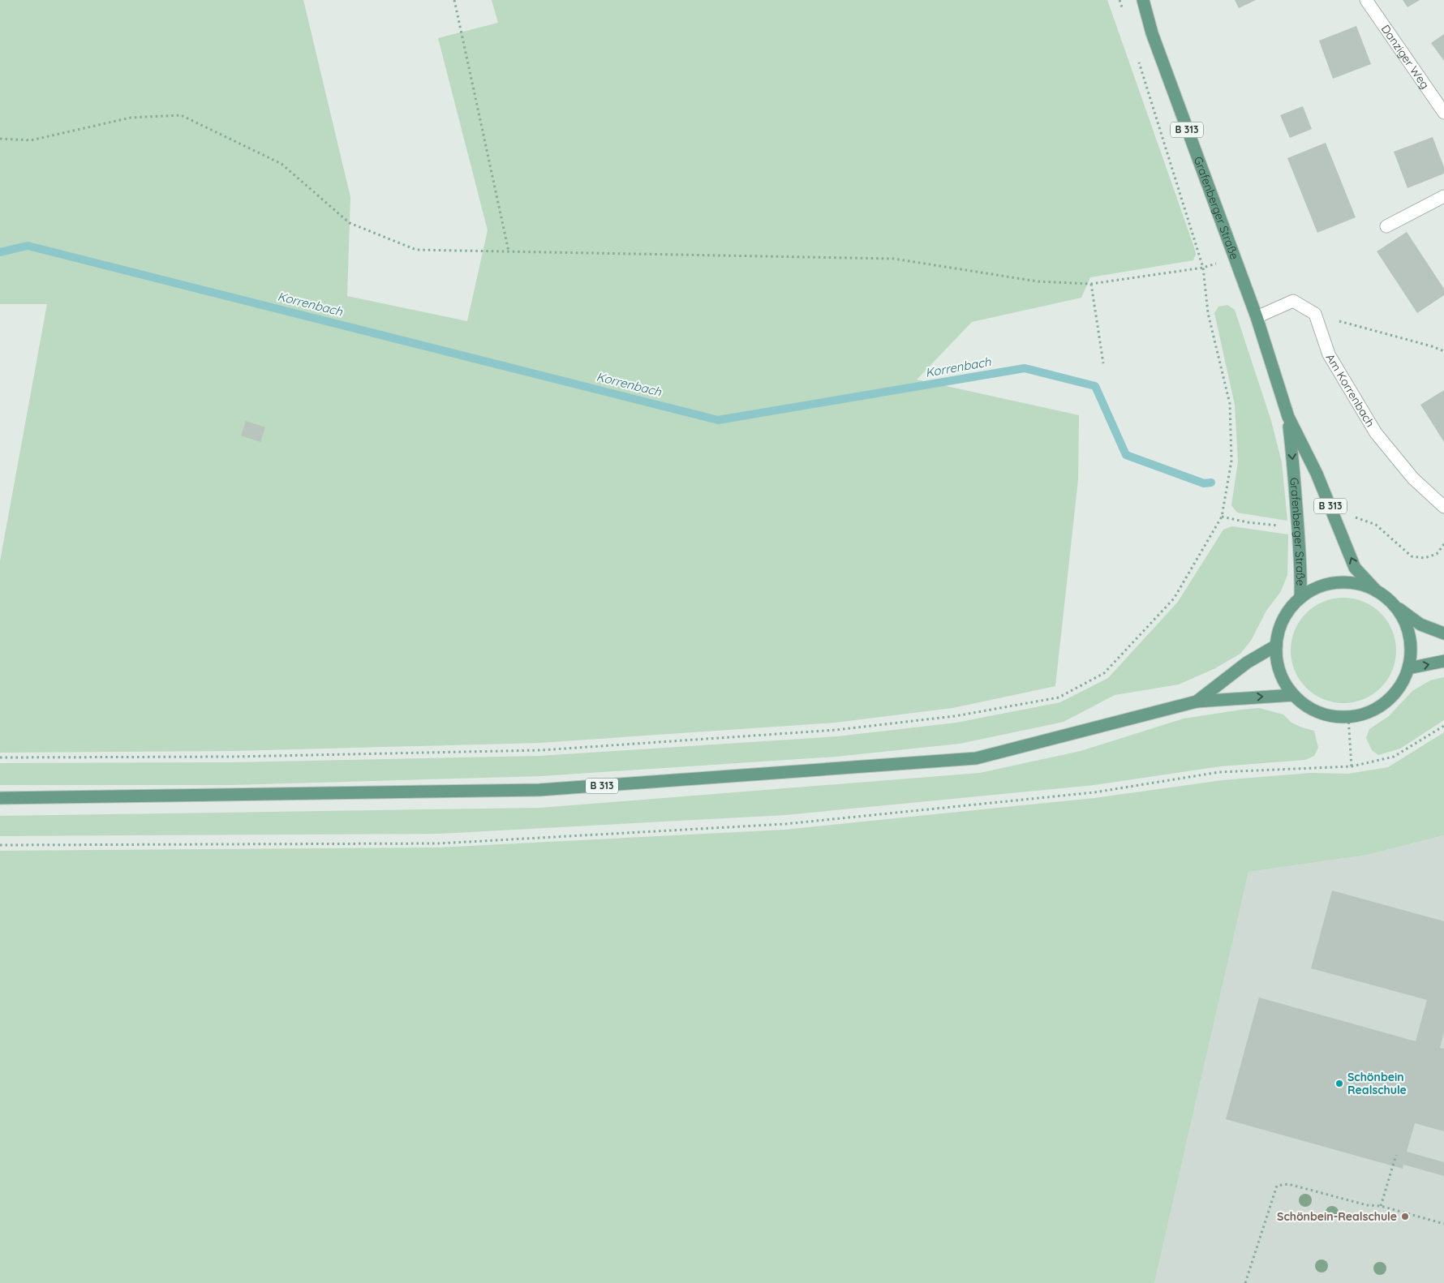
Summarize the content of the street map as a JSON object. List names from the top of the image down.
{
  "streets": {
    "main road": ["B 313", "Grafenberger Straße"],
    "street": ["Danziger Weg", "Am Korrenbach"]
  },
  "crossings": [
    ["B 313", "Grafenberger Straße"]
  ],
  "water": ["Korrenbach"],
  "places": ["Schönbein Realschule", "Schönbein-Realschule"]
}
